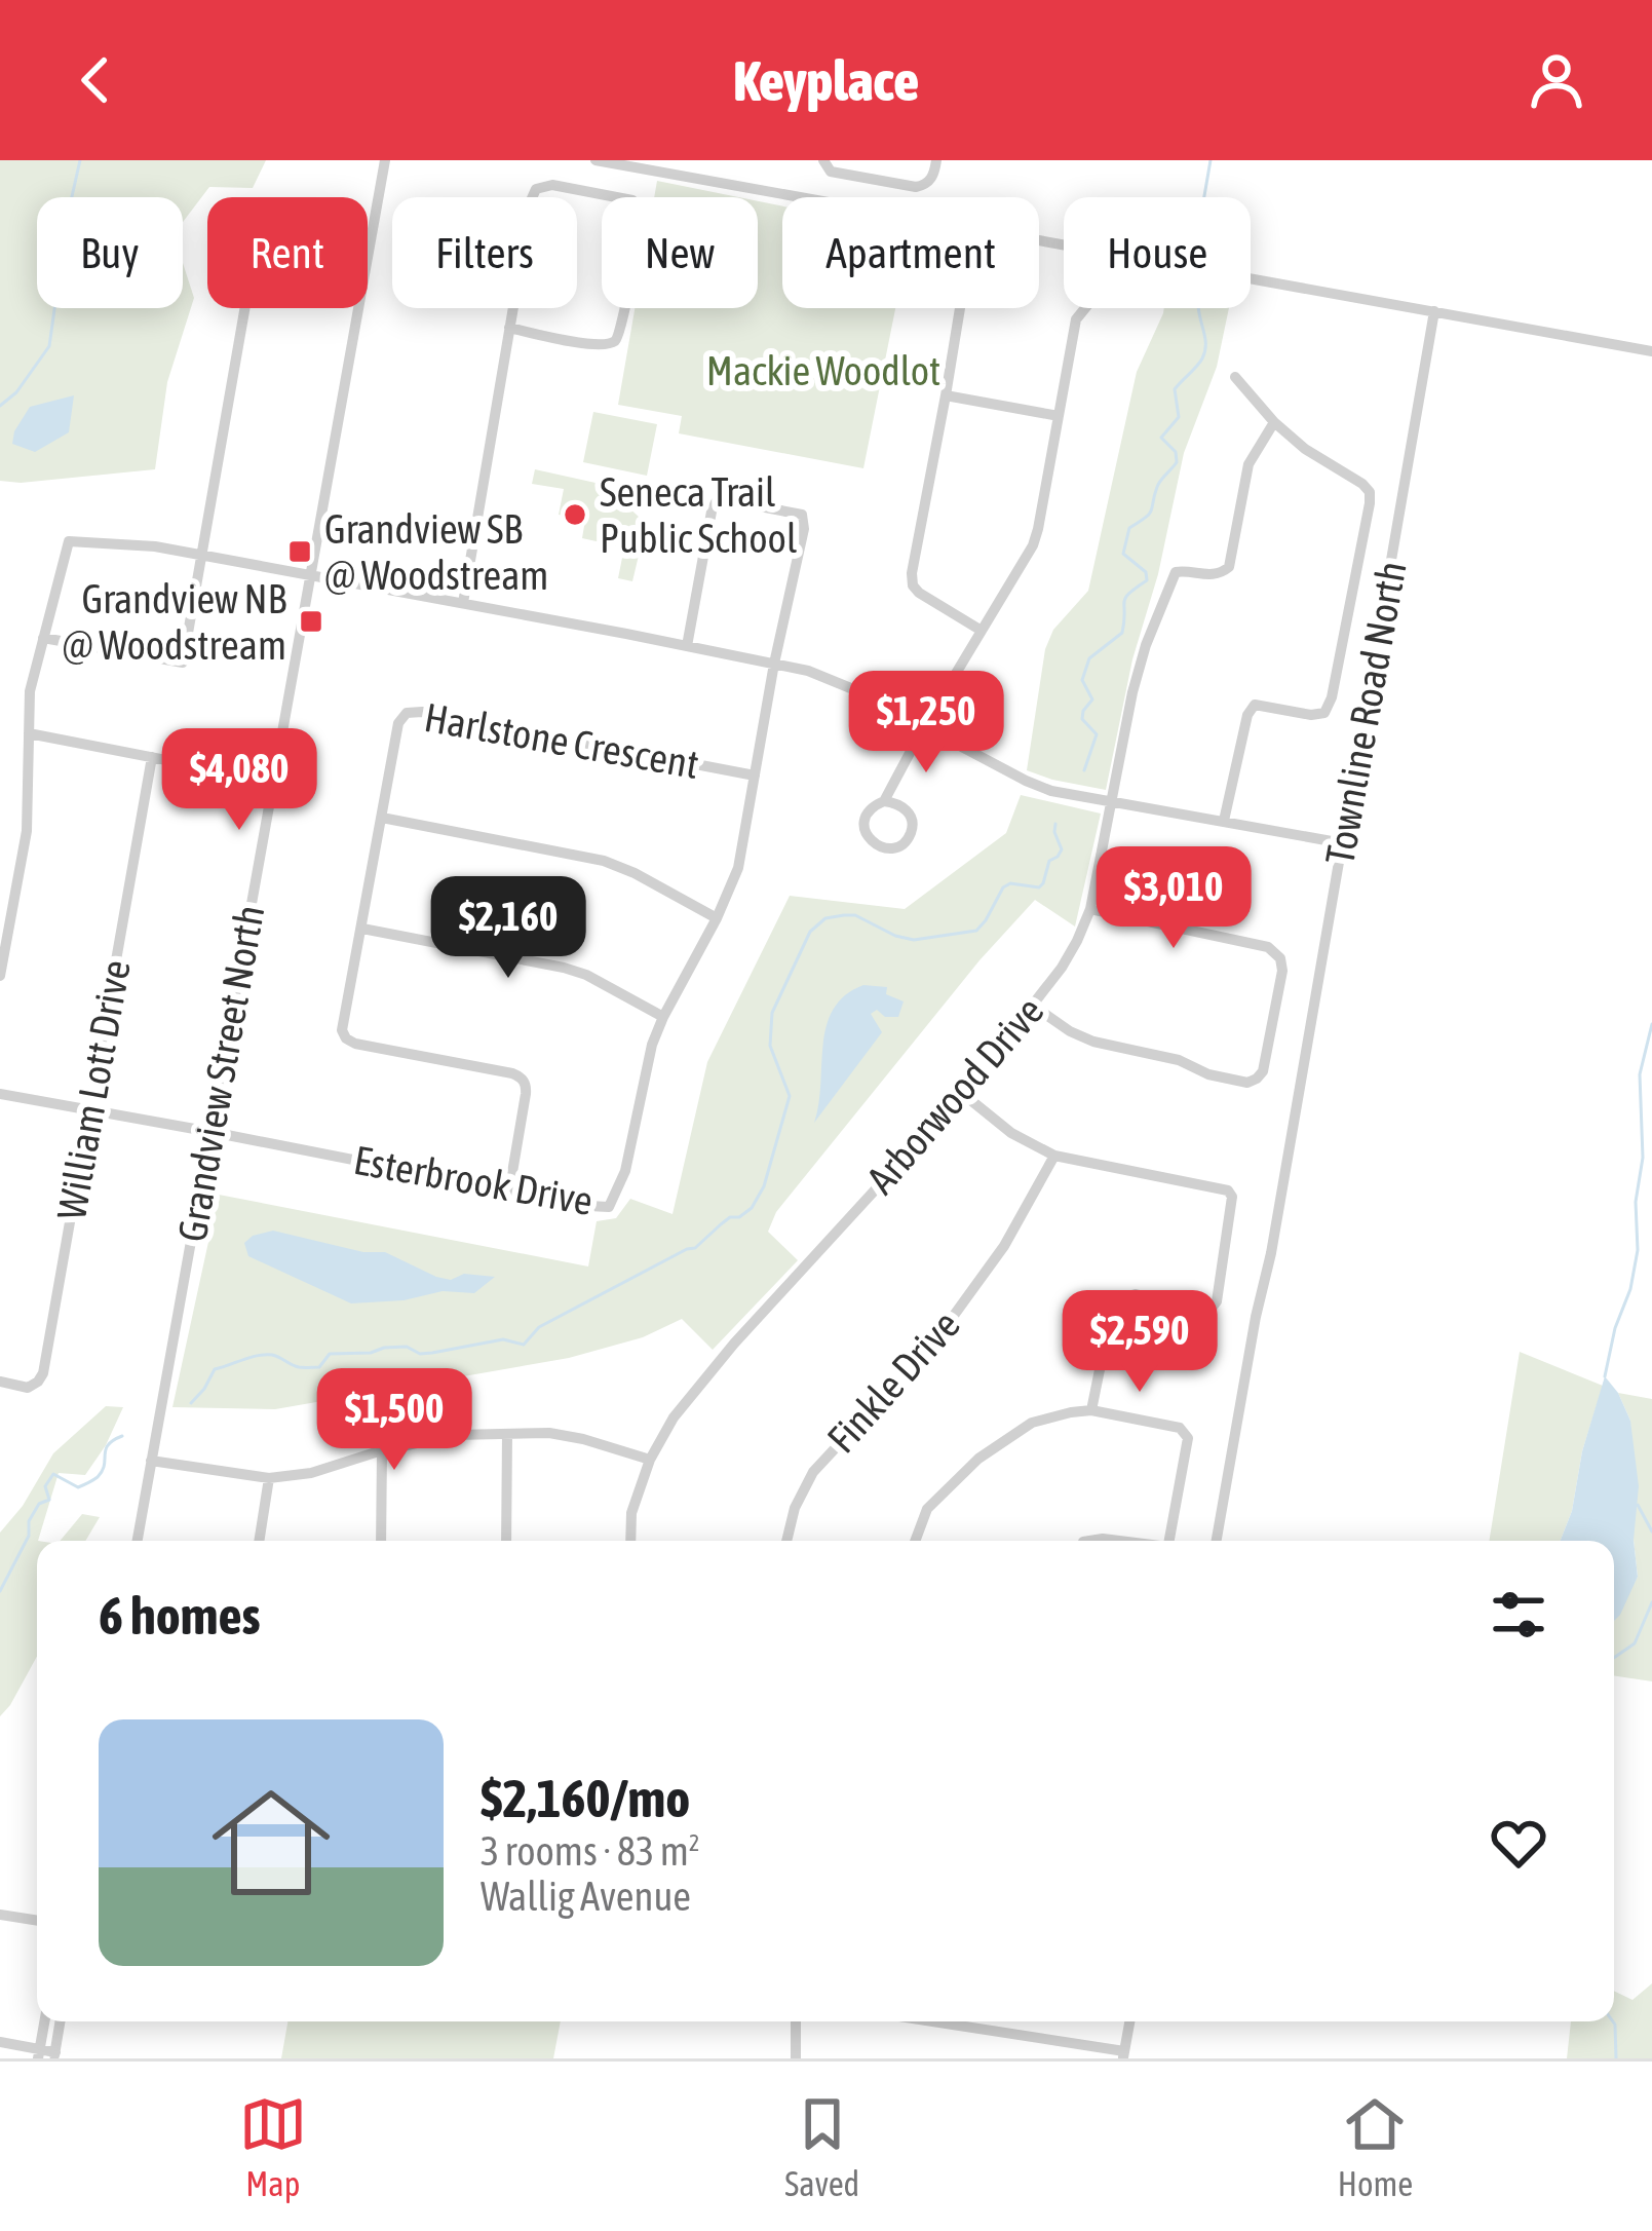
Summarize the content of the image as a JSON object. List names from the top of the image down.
{
  "streets": {
    "street": [
      "Townline Road North",
      "Harlstone Crescent",
      "Grandview Street North",
      "William Lott Drive",
      "Arborwood Drive",
      "Esterbrook Drive",
      "Finkle Drive"
    ]
  },
  "crossings": [
    ["Harlstone Crescent", "Esterbrook Drive"],
    ["Grandview Street North", "Esterbrook Drive"],
    ["William Lott Drive", "Esterbrook Drive"]
  ],
  "parks": ["Mackie Woodlot"],
  "places": {
    "other": ["Seneca Trail Public School"],
    "transit": ["Grandview SB @ Woodstream", "Grandview NB @ Woodstream"]
  },
  "page": {
    "header": "Keyplace",
    "chip": [
      "Buy",
      "Rent",
      "Filters",
      "New",
      "Apartment",
      "House"
    ],
    "price": [
      "$1,250",
      "$4,080",
      "$3,010",
      "$2,160",
      "$2,590",
      "$1,500"
    ],
    "heading": "6 homes",
    "list": [
      {
        "name": "$2,160/mo",
        "note": "3 rooms · 83 m² · Wallig Avenue"
      }
    ],
    "tabs": ["Map", "Saved", "Home"]
  }
}
